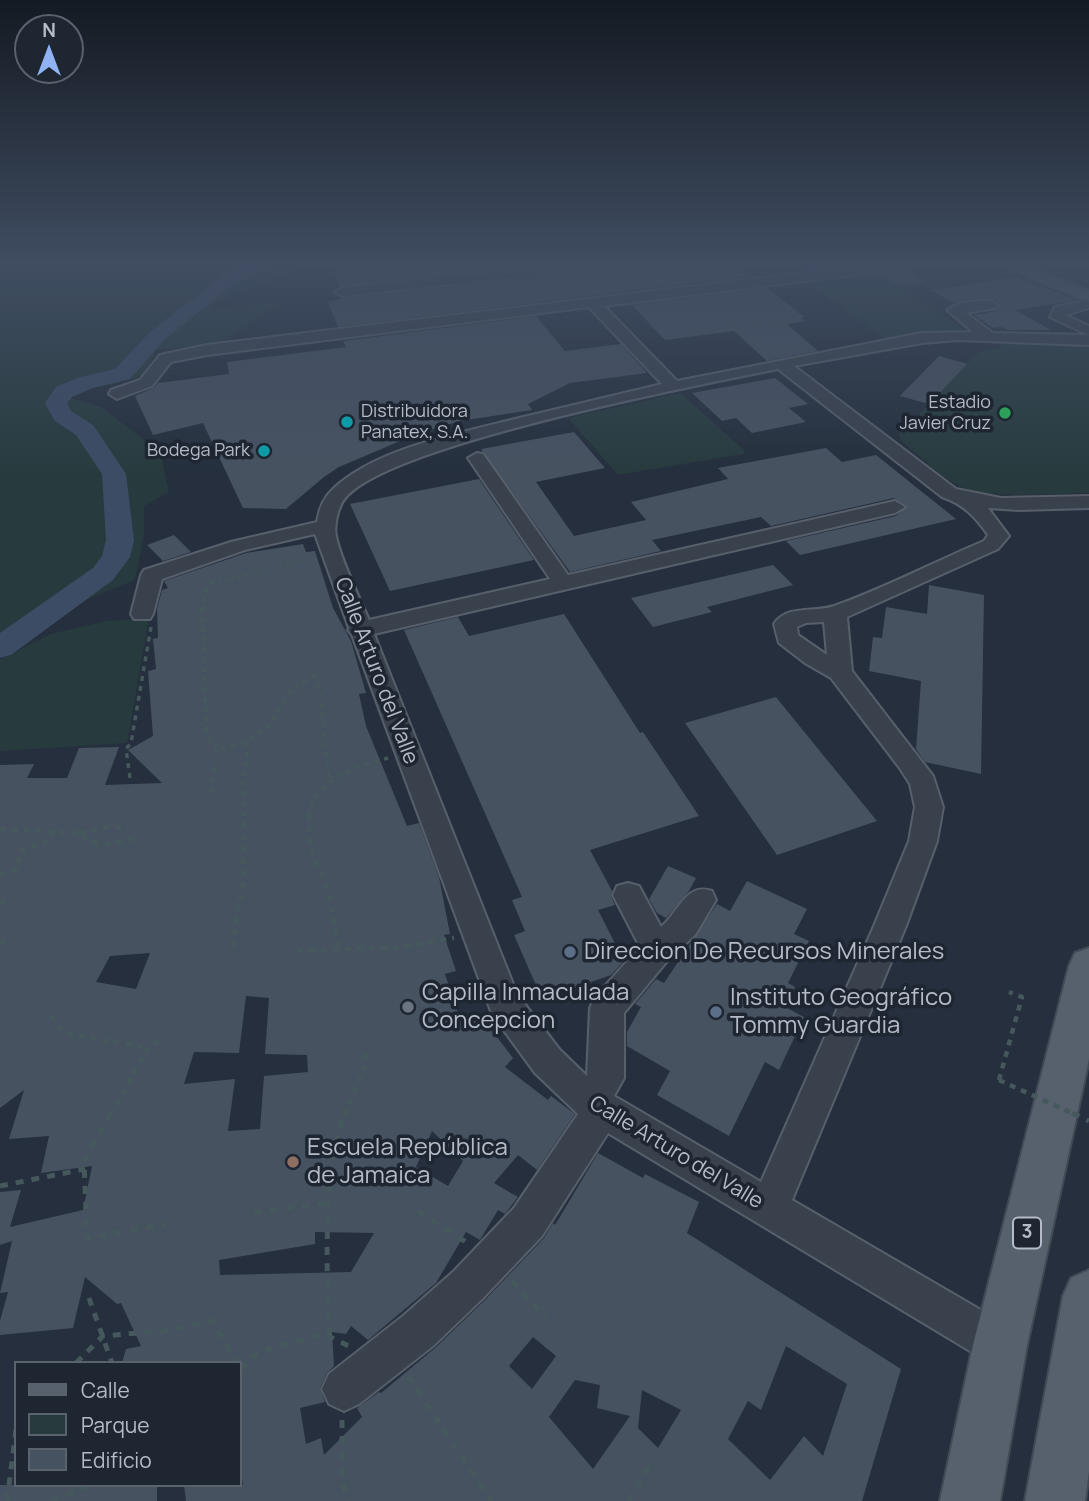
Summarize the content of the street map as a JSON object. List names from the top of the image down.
{
  "streets": {
    "main road": ["3"],
    "street": ["Calle Arturo del Valle"]
  },
  "crossings": [
    ["Calle Arturo del Valle", "3"]
  ],
  "places": [
    "Estadio Javier Cruz",
    "Distribuidora Panatex, S.A.",
    "Bodega Park",
    "Direccion De Recursos Minerales",
    "Capilla Inmaculada Concepcion",
    "Instituto Geográfico Tommy Guardia",
    "Escuela República de Jamaica"
  ],
  "legend": ["Calle", "Parque", "Edificio"],
  "north": "top"
}
